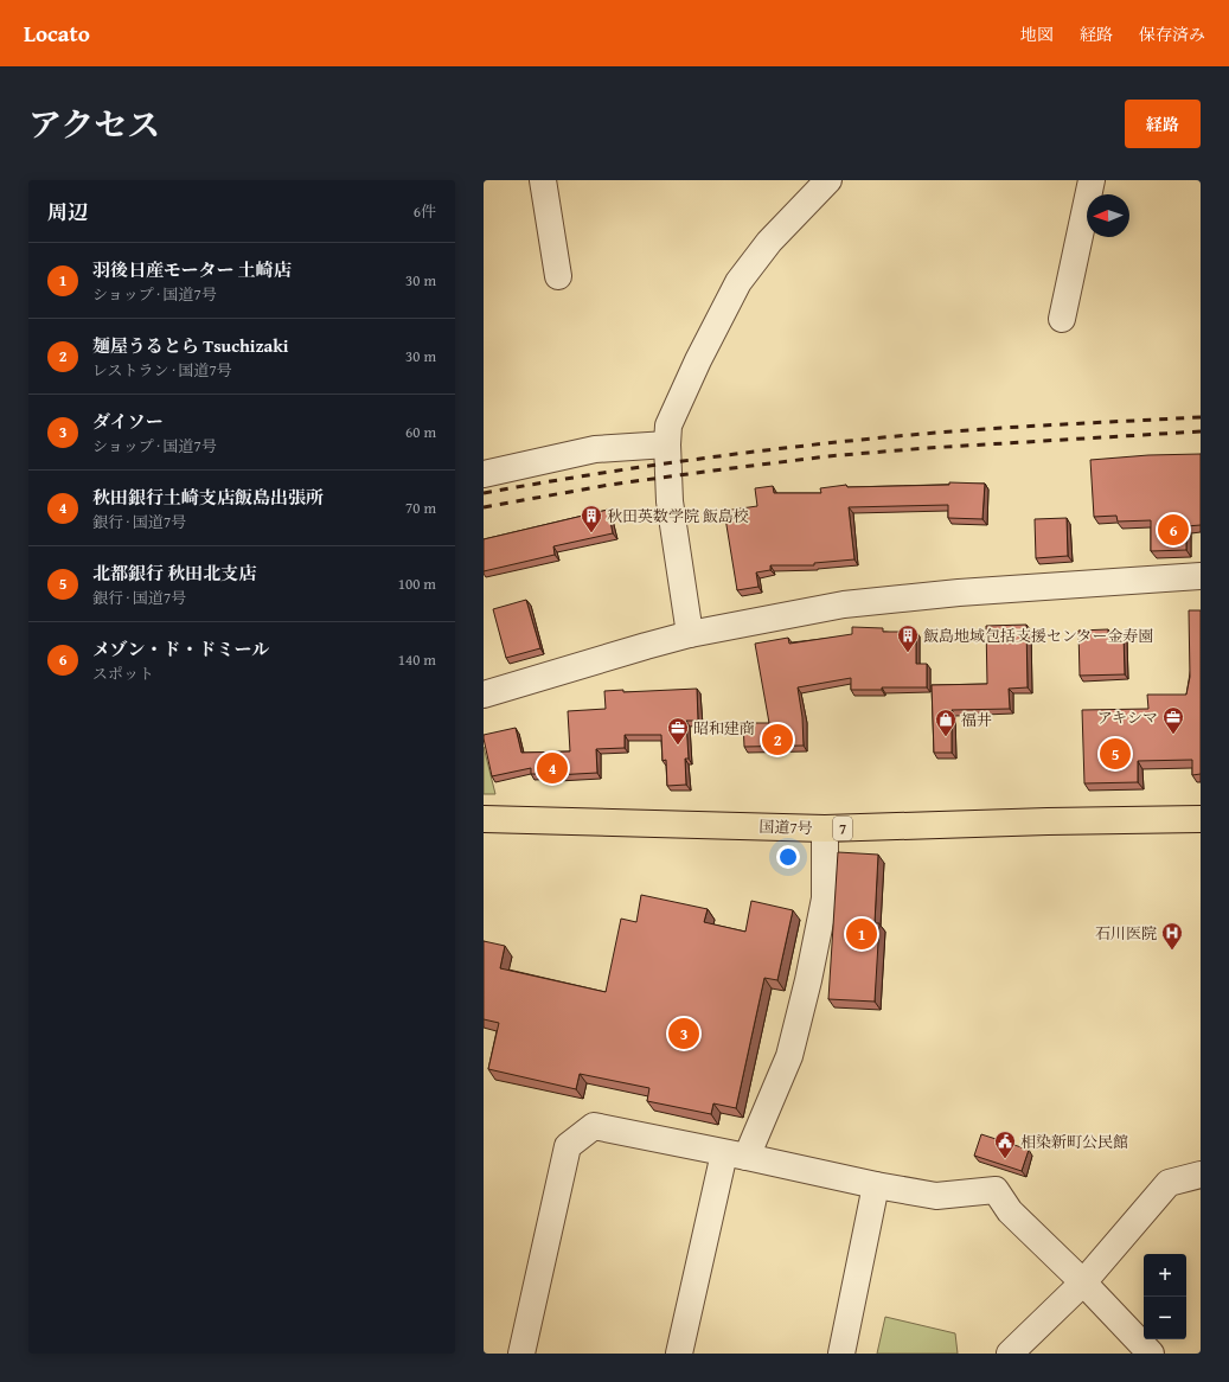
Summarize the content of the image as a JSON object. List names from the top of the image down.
{
  "streets": {
    "highway": ["国道7号", "7"]
  },
  "places": {
    "building": ["秋田英数学院 飯島校", "飯島地域包括支援センター金寿園"],
    "office": ["アキシマ", "昭和建商"],
    "shop": ["福井"],
    "hospital": ["石川医院"],
    "public building": ["相染新町公民館"]
  },
  "north": "left",
  "page": {
    "header": "Locato",
    "nav": ["地図", "経路", "保存済み"],
    "title": "アクセス",
    "buttons": "経路",
    "heading": ["周辺", "6件"],
    "list": [
      {
        "mark": "1",
        "name": "羽後日産モーター 土崎店",
        "note": "ショップ · 国道7号",
        "value": "30 m"
      },
      {
        "mark": "2",
        "name": "麺屋うるとら Tsuchizaki",
        "note": "レストラン · 国道7号",
        "value": "30 m"
      },
      {
        "mark": "3",
        "name": "ダイソー",
        "note": "ショップ · 国道7号",
        "value": "60 m"
      },
      {
        "mark": "4",
        "name": "秋田銀行土崎支店飯島出張所",
        "note": "銀行 · 国道7号",
        "value": "70 m"
      },
      {
        "mark": "5",
        "name": "北都銀行 秋田北支店",
        "note": "銀行 · 国道7号",
        "value": "100 m"
      },
      {
        "mark": "6",
        "name": "メゾン・ド・ドミール",
        "note": "スポット",
        "value": "140 m"
      }
    ],
    "pins": [
      "6",
      "2",
      "5",
      "4",
      "1",
      "3"
    ],
    "map_buttons": ["+", "−"]
  }
}
